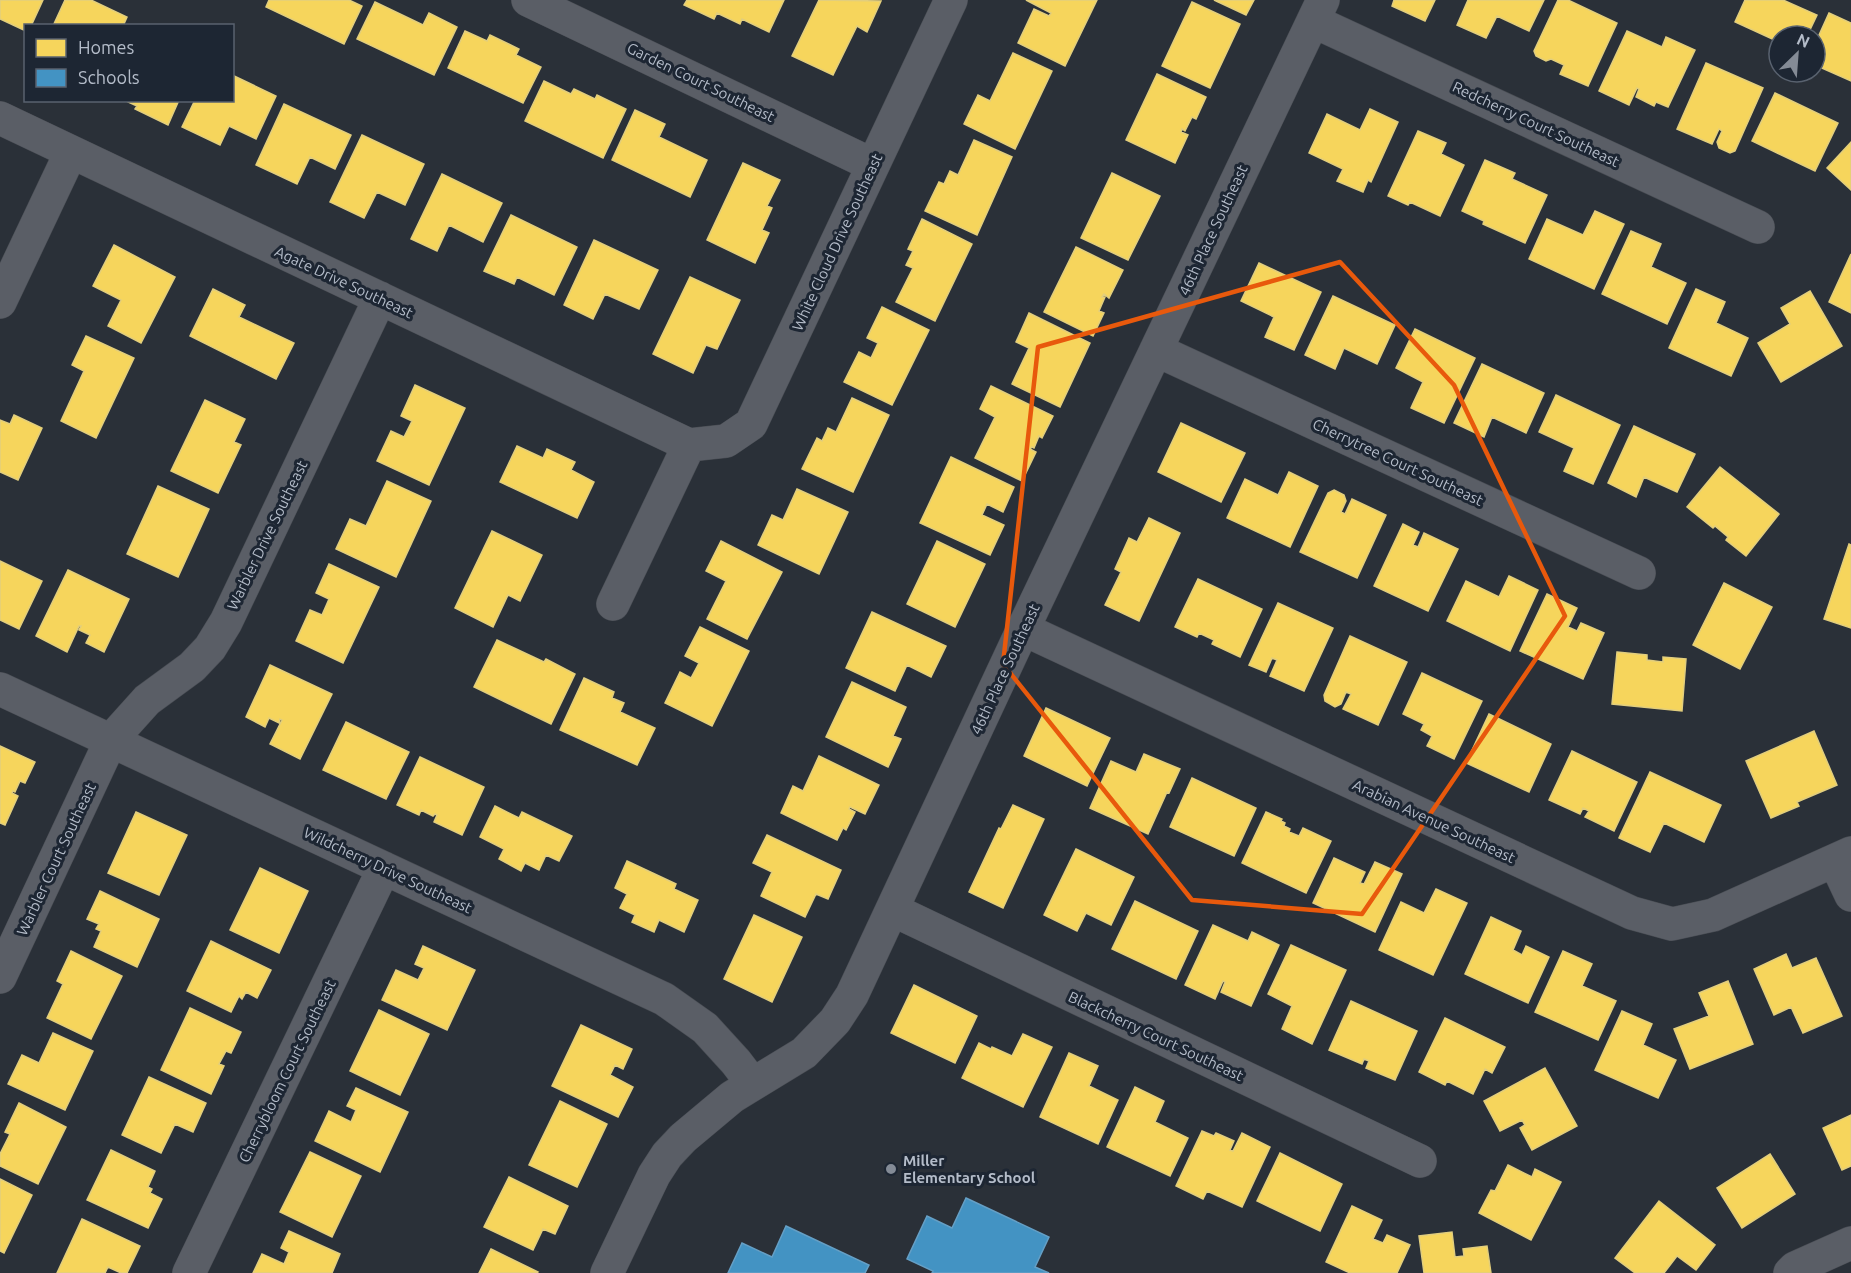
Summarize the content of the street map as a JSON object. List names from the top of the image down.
{
  "streets": {
    "street": [
      "Garden Court Southeast",
      "Redcherry Court Southeast",
      "46th Place Southeast",
      "White Cloud Drive Southeast",
      "Agate Drive Southeast",
      "Cherrytree Court Southeast",
      "Warbler Drive Southeast",
      "Arabian Avenue Southeast",
      "Warbler Court Southeast",
      "Wildcherry Drive Southeast",
      "Blackcherry Court Southeast",
      "Cherrybloom Court Southeast"
    ]
  },
  "crossings": [
    ["Garden Court Southeast", "White Cloud Drive Southeast"],
    ["Redcherry Court Southeast", "46th Place Southeast"],
    ["46th Place Southeast", "Cherrytree Court Southeast"],
    ["46th Place Southeast", "Arabian Avenue Southeast"],
    ["46th Place Southeast", "Wildcherry Drive Southeast"],
    ["46th Place Southeast", "Blackcherry Court Southeast"],
    ["White Cloud Drive Southeast", "Agate Drive Southeast"],
    ["Agate Drive Southeast", "Warbler Drive Southeast"],
    ["Warbler Drive Southeast", "Warbler Court Southeast"],
    ["Warbler Drive Southeast", "Wildcherry Drive Southeast"],
    ["Warbler Court Southeast", "Wildcherry Drive Southeast"],
    ["Wildcherry Drive Southeast", "Cherrybloom Court Southeast"]
  ],
  "places": ["Miller Elementary School"],
  "legend": ["Homes", "Schools"],
  "north": "top right"
}
